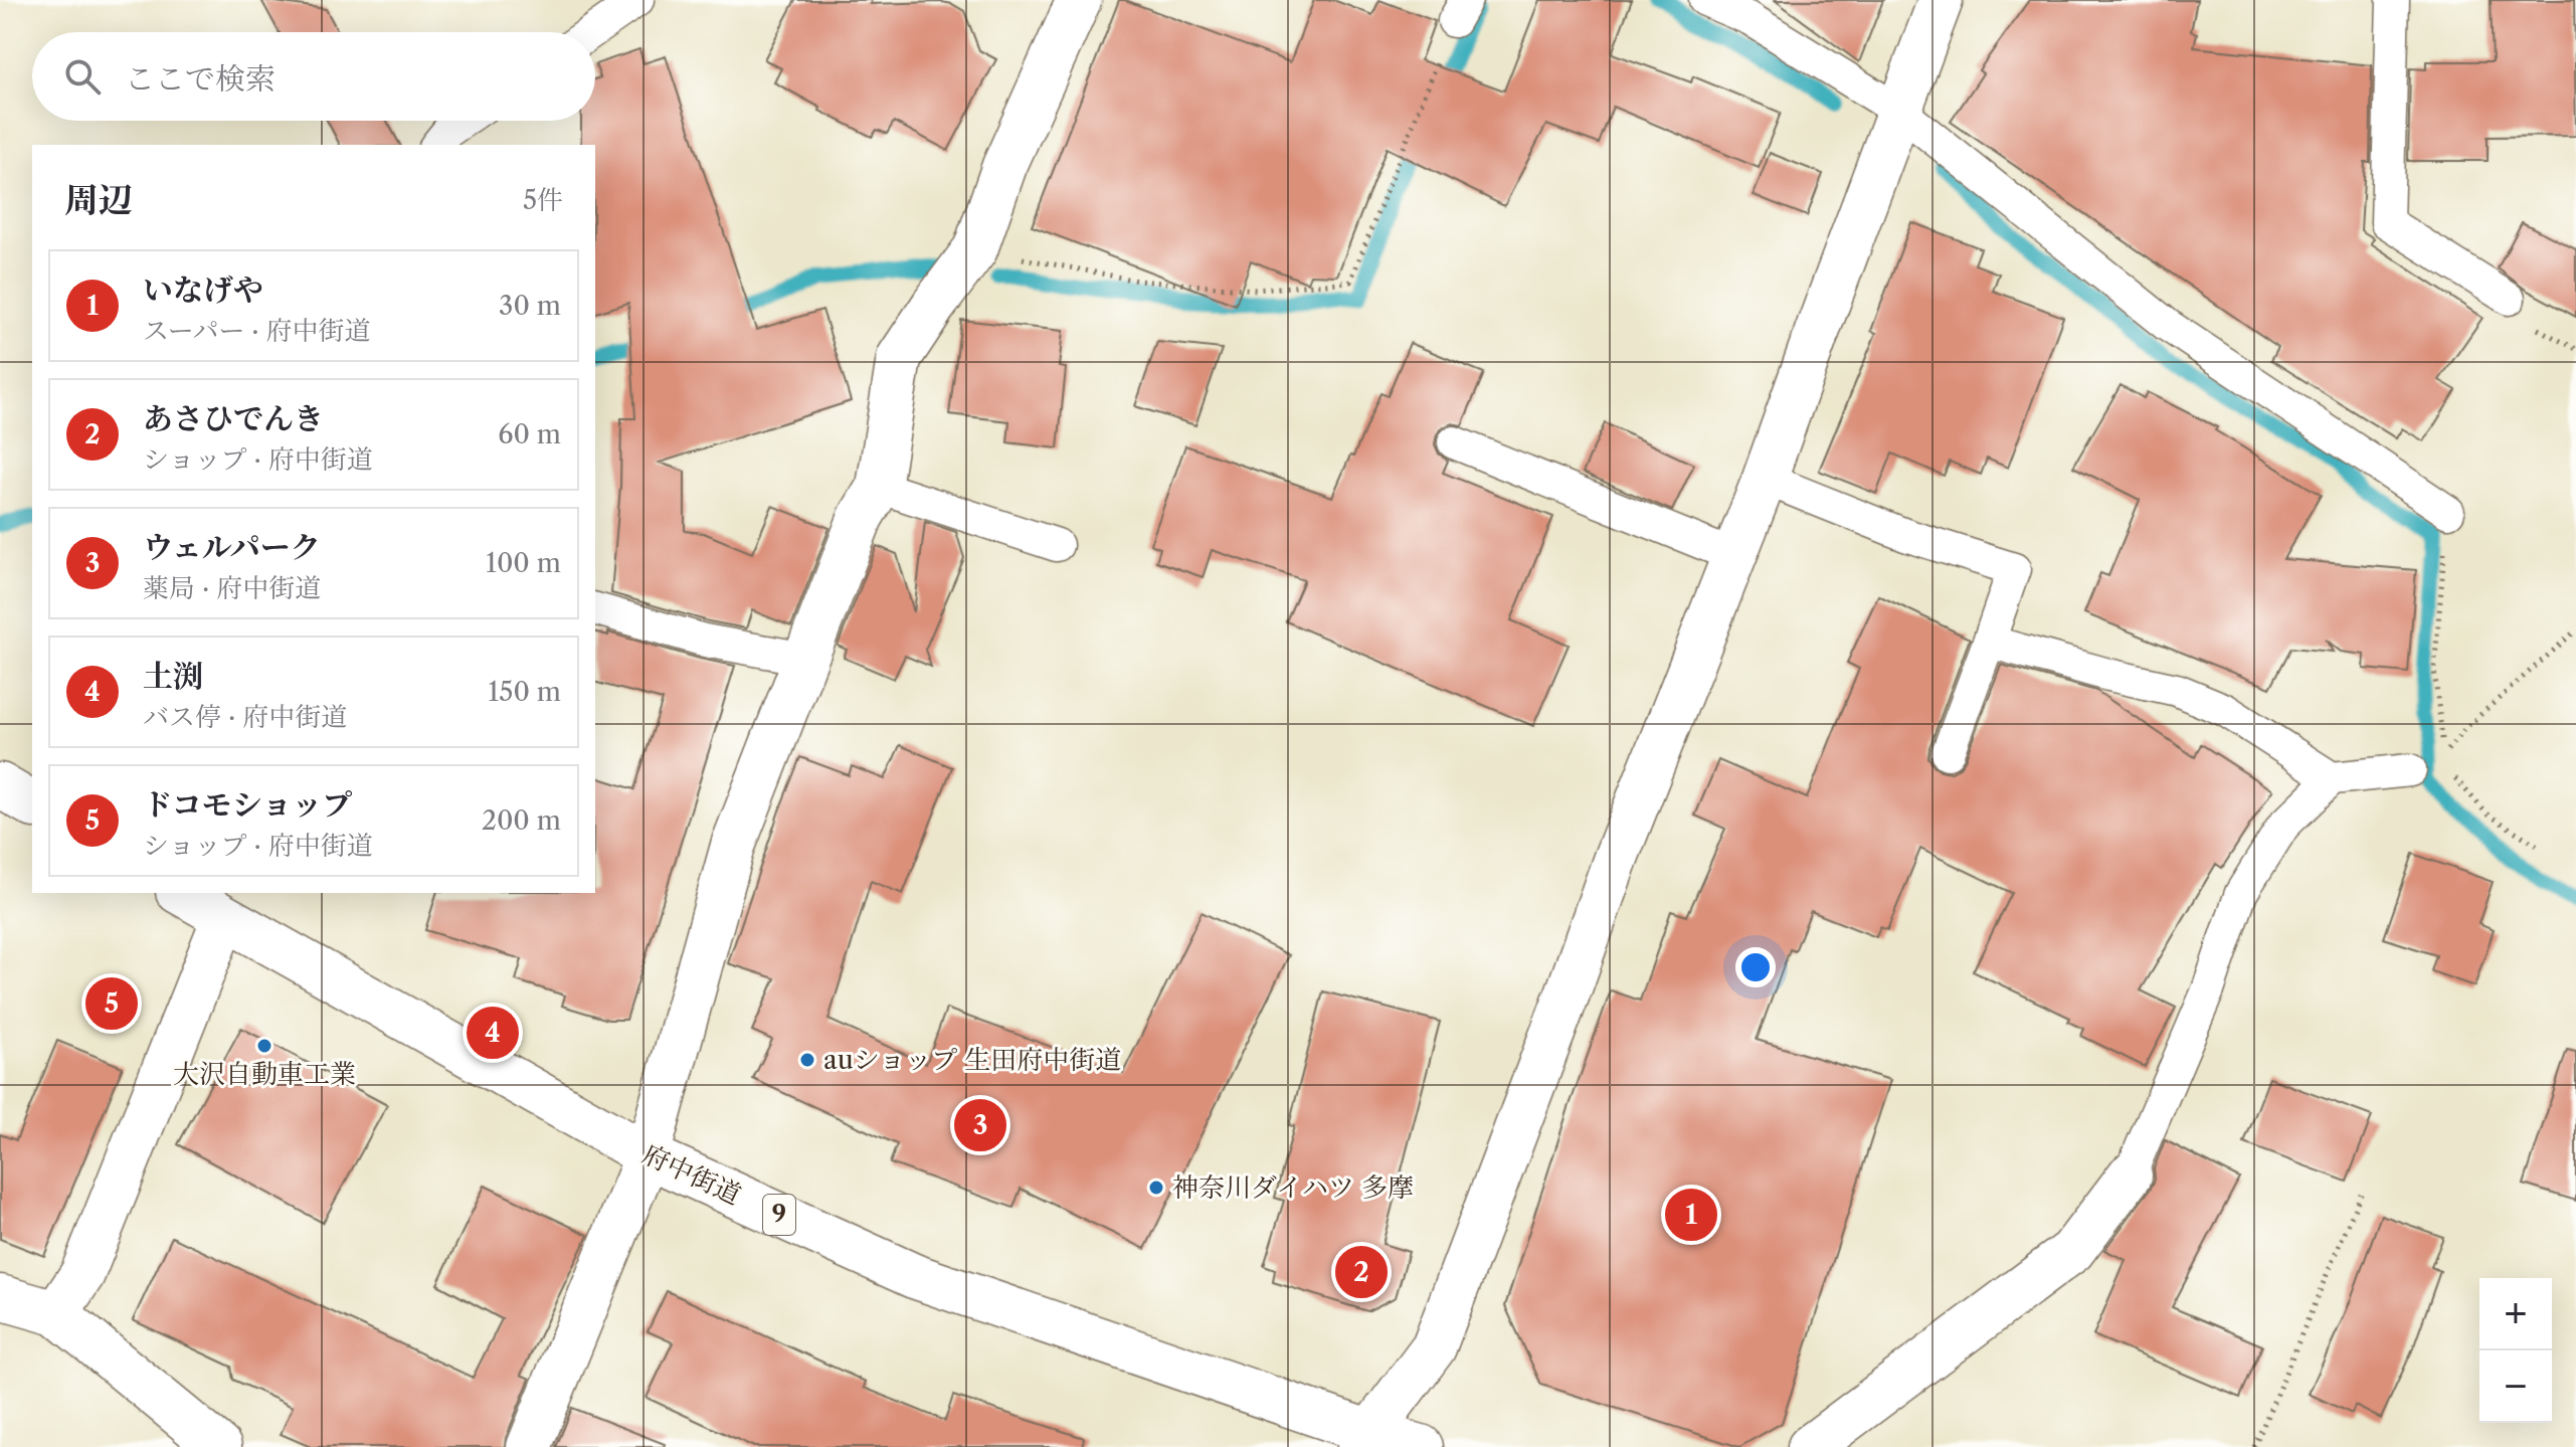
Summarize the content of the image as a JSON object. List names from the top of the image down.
{
  "streets": {
    "street": ["府中街道", "9"]
  },
  "places": ["大沢自動車工業", "auショップ 生田府中街道", "神奈川ダイハツ 多摩"],
  "page": {
    "search": "ここで検索",
    "heading": ["周辺", "5件"],
    "list": [
      {
        "mark": "1",
        "name": "いなげや",
        "note": "スーパー · 府中街道",
        "value": "30 m"
      },
      {
        "mark": "2",
        "name": "あさひでんき",
        "note": "ショップ · 府中街道",
        "value": "60 m"
      },
      {
        "mark": "3",
        "name": "ウェルパーク",
        "note": "薬局 · 府中街道",
        "value": "100 m"
      },
      {
        "mark": "4",
        "name": "土渕",
        "note": "バス停 · 府中街道",
        "value": "150 m"
      },
      {
        "mark": "5",
        "name": "ドコモショップ",
        "note": "ショップ · 府中街道",
        "value": "200 m"
      }
    ],
    "pins": [
      "5",
      "4",
      "3",
      "1",
      "2"
    ],
    "map_buttons": ["+", "−"]
  }
}
